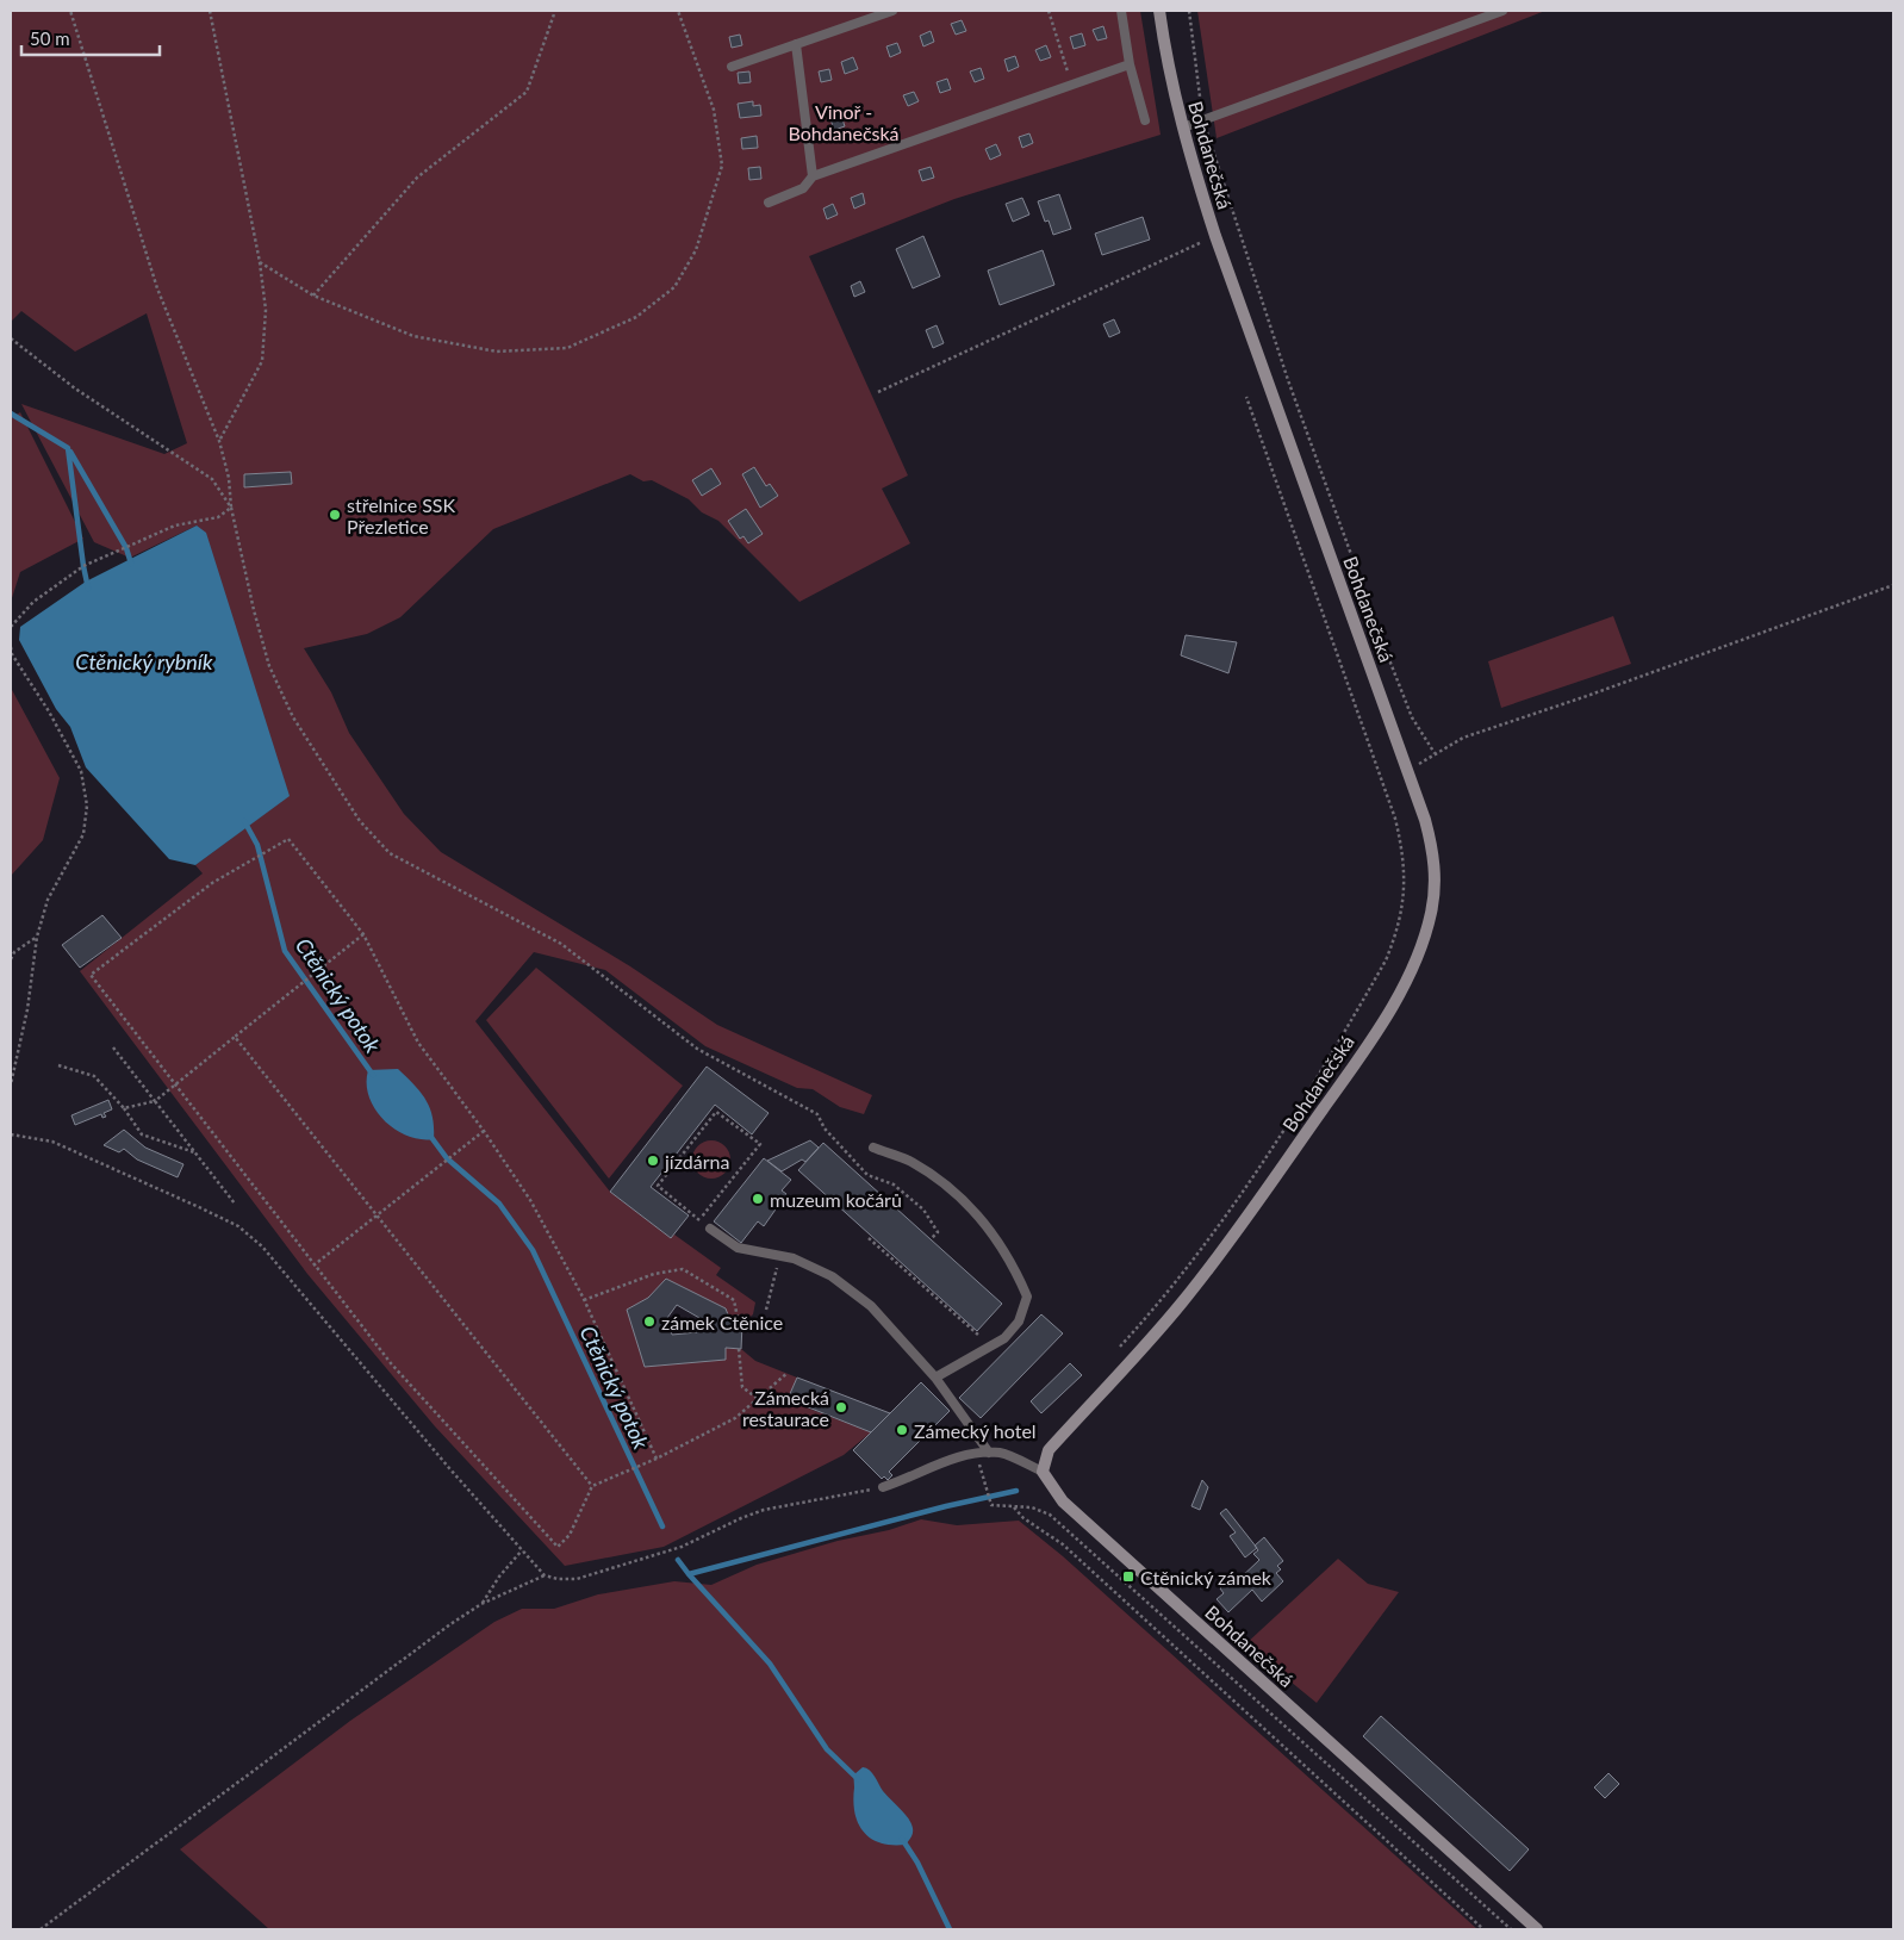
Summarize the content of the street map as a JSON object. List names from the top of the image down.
{
  "streets": {
    "street": ["Bohdanečská"]
  },
  "water": ["Ctěnický rybník", "Ctěnický potok"],
  "parks": ["Vinoř - Bohdanečská"],
  "places": {
    "other": [
      "střelnice SSK Přezletice",
      "jízdárna",
      "muzeum kočárů",
      "zámek Ctěnice",
      "Zámecká restaurace",
      "Zámecký hotel"
    ],
    "transit": ["Ctěnický zámek"]
  },
  "scale_bar": "50 m"
}
